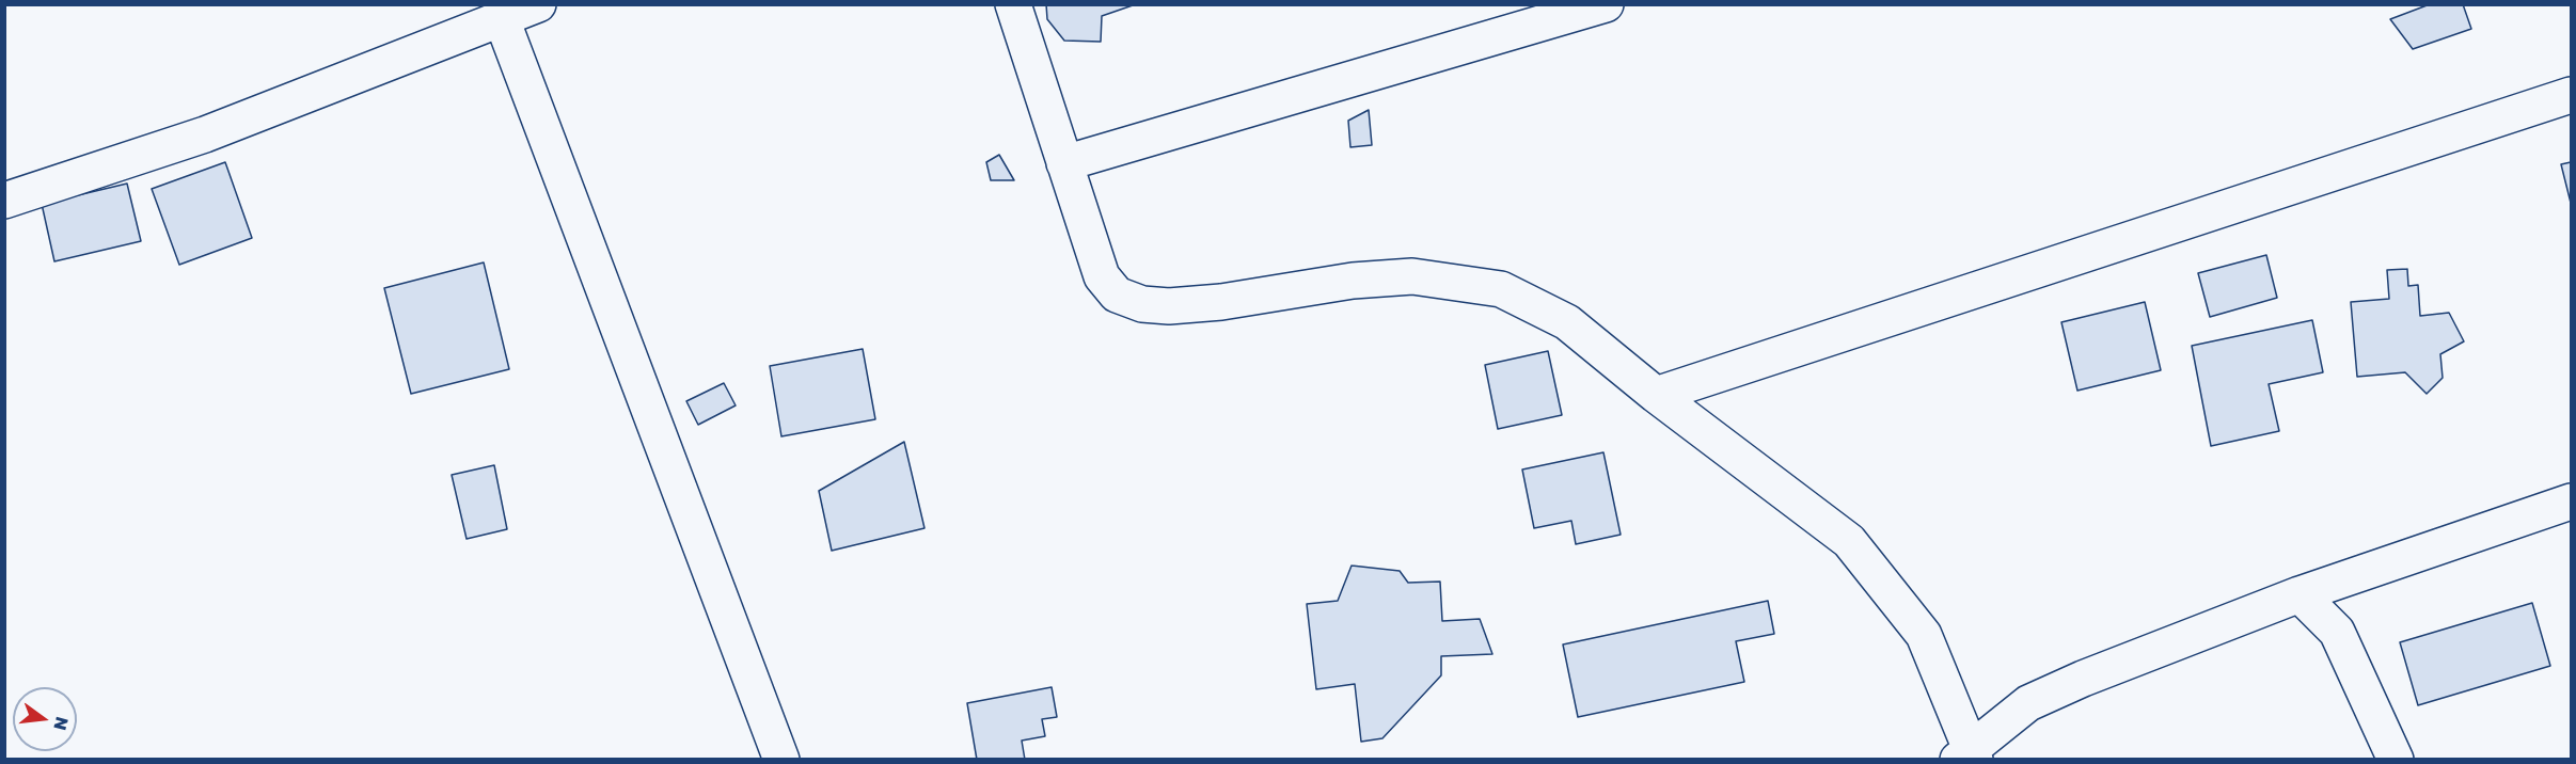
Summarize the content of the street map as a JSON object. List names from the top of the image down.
{
  "north": "right"
}
